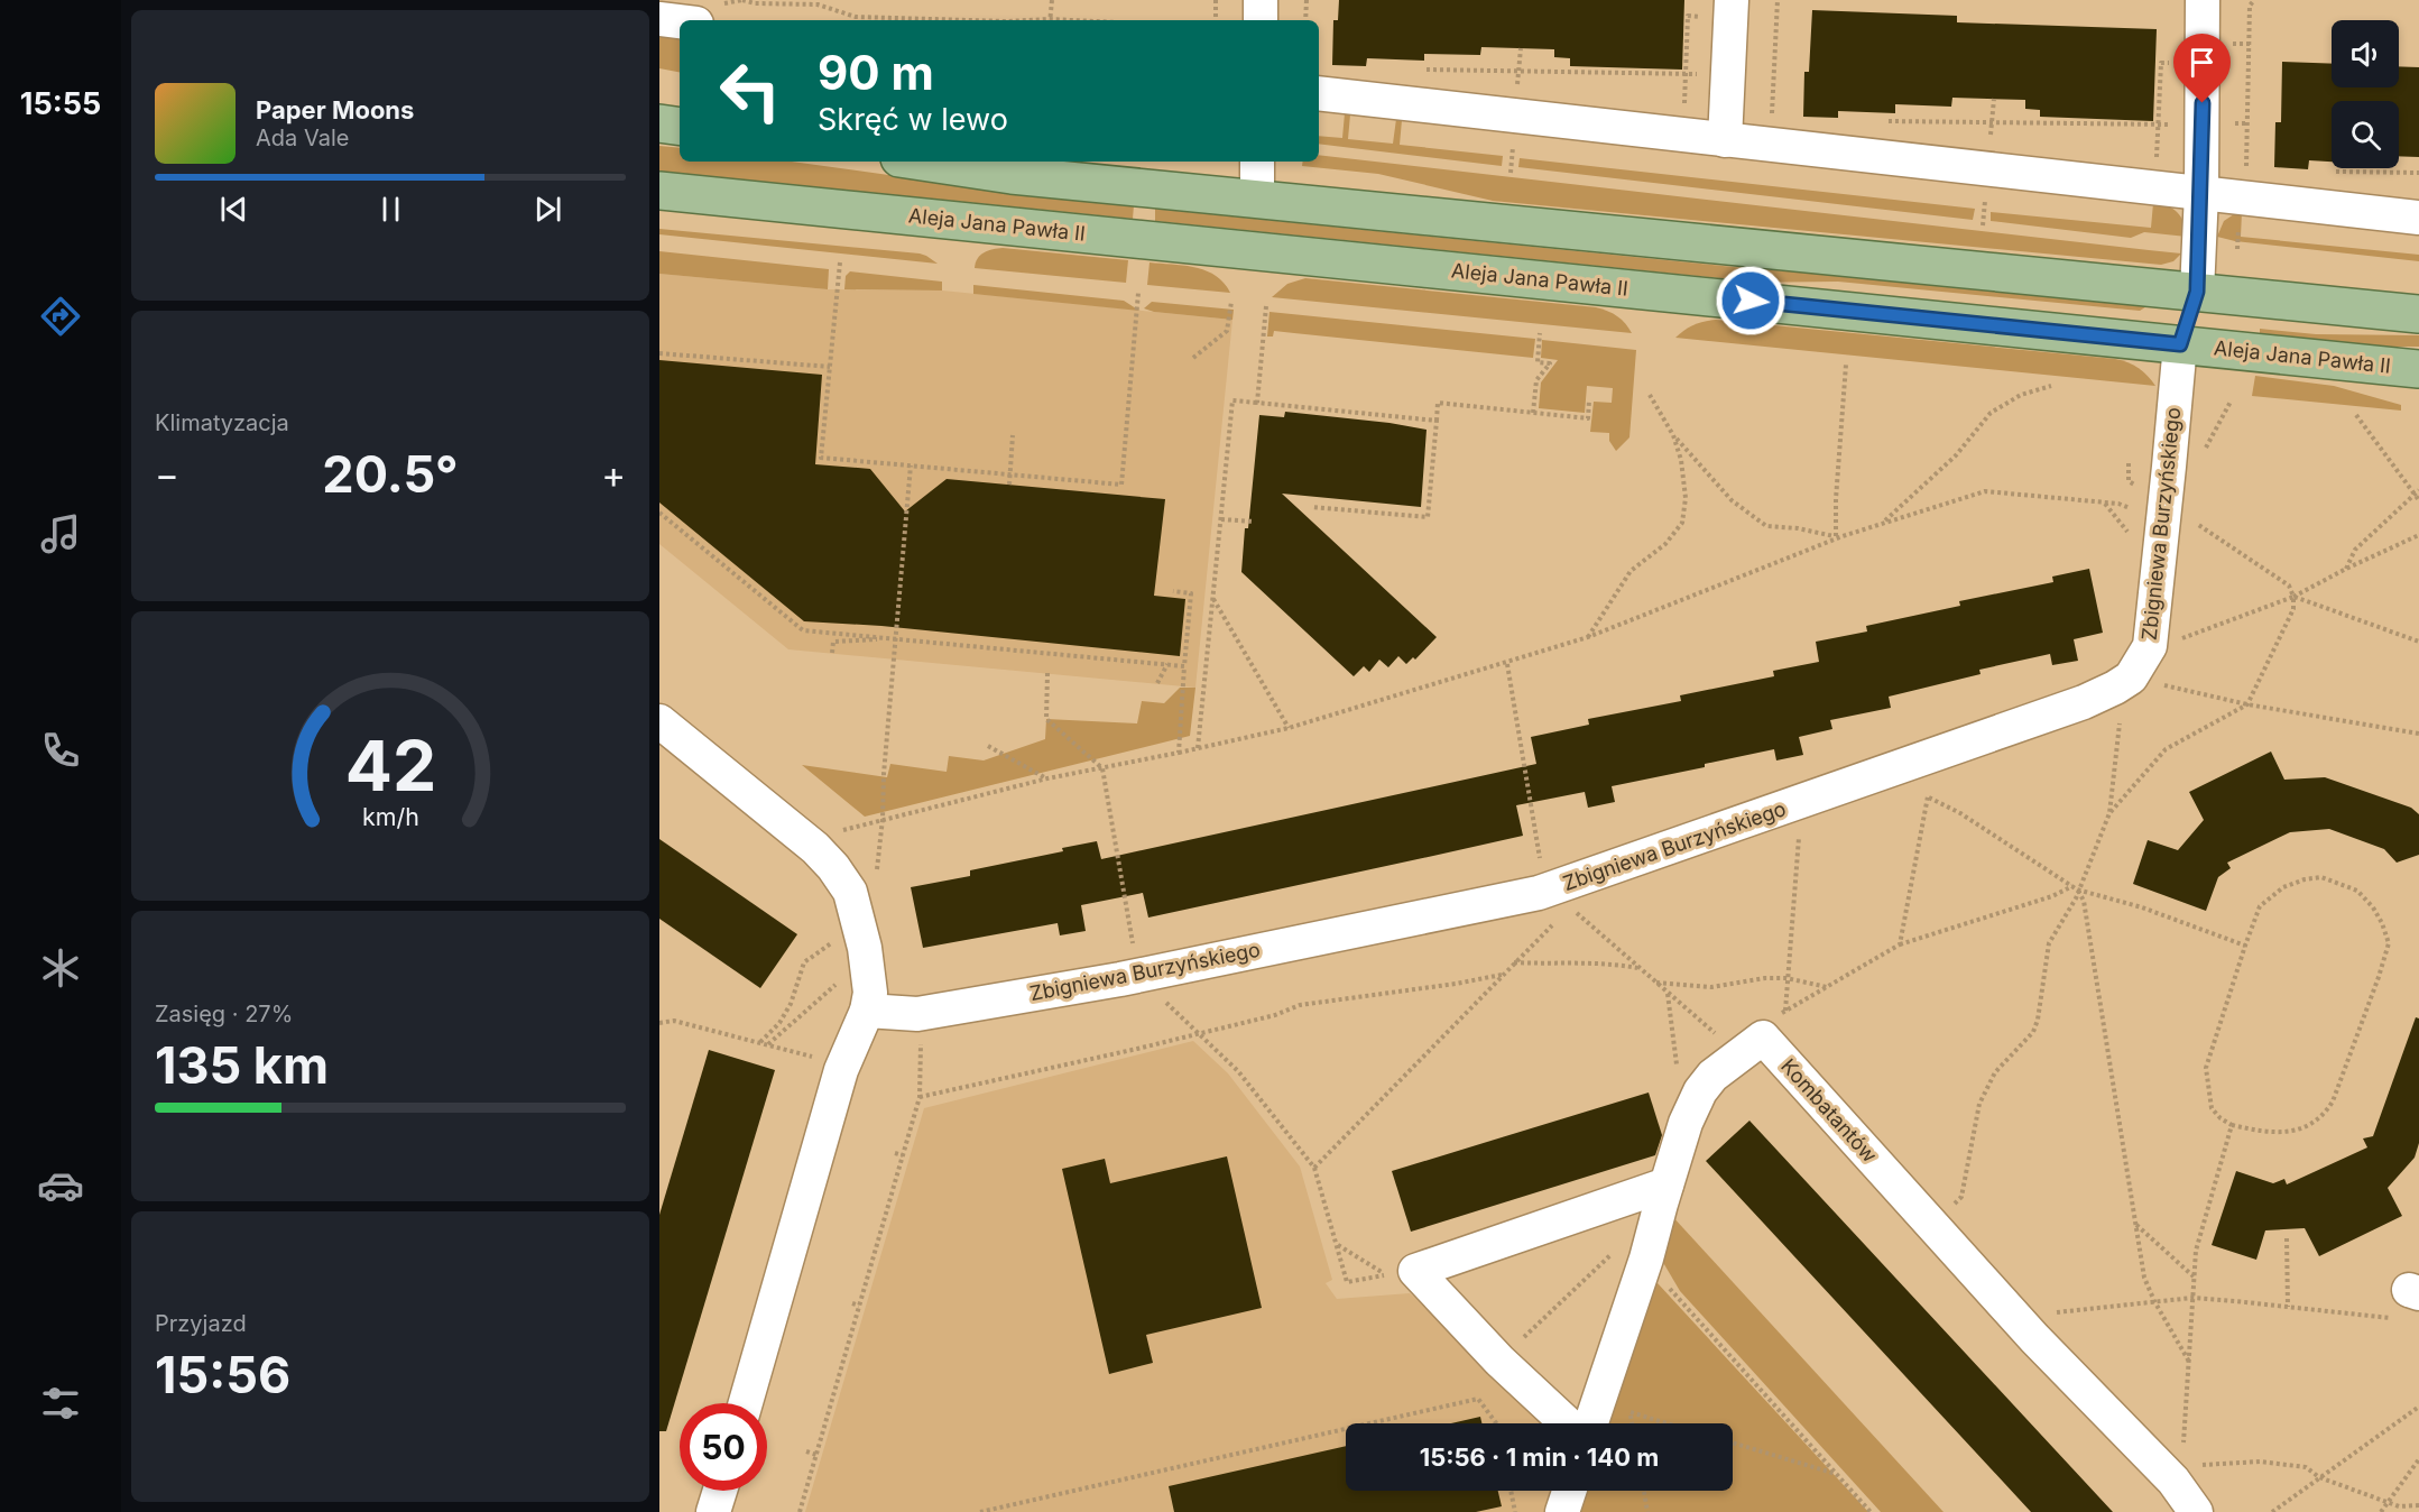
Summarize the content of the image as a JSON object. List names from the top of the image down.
{
  "streets": {
    "main road": ["Aleja Jana Pawła II"],
    "street": ["Zbigniewa Burzyńskiego", "Kombatantów"]
  },
  "crossings": [
    ["Aleja Jana Pawła II", "Zbigniewa Burzyńskiego"]
  ],
  "page": {
    "tabs": "15:55",
    "turn": ["90 m", "Skręć w lewo"],
    "song": ["Paper Moons", "Ada Vale"],
    "tile": [
      "Klimatyzacja",
      ["Zasięg · 27%", "135 km"],
      ["Przyjazd", "15:56"]
    ],
    "heat": ["−", "20.5°", "+"],
    "limit": "50",
    "trip": "15:56 · 1 min · 140 m",
    "gauge": ["42", "km/h"]
  }
}
